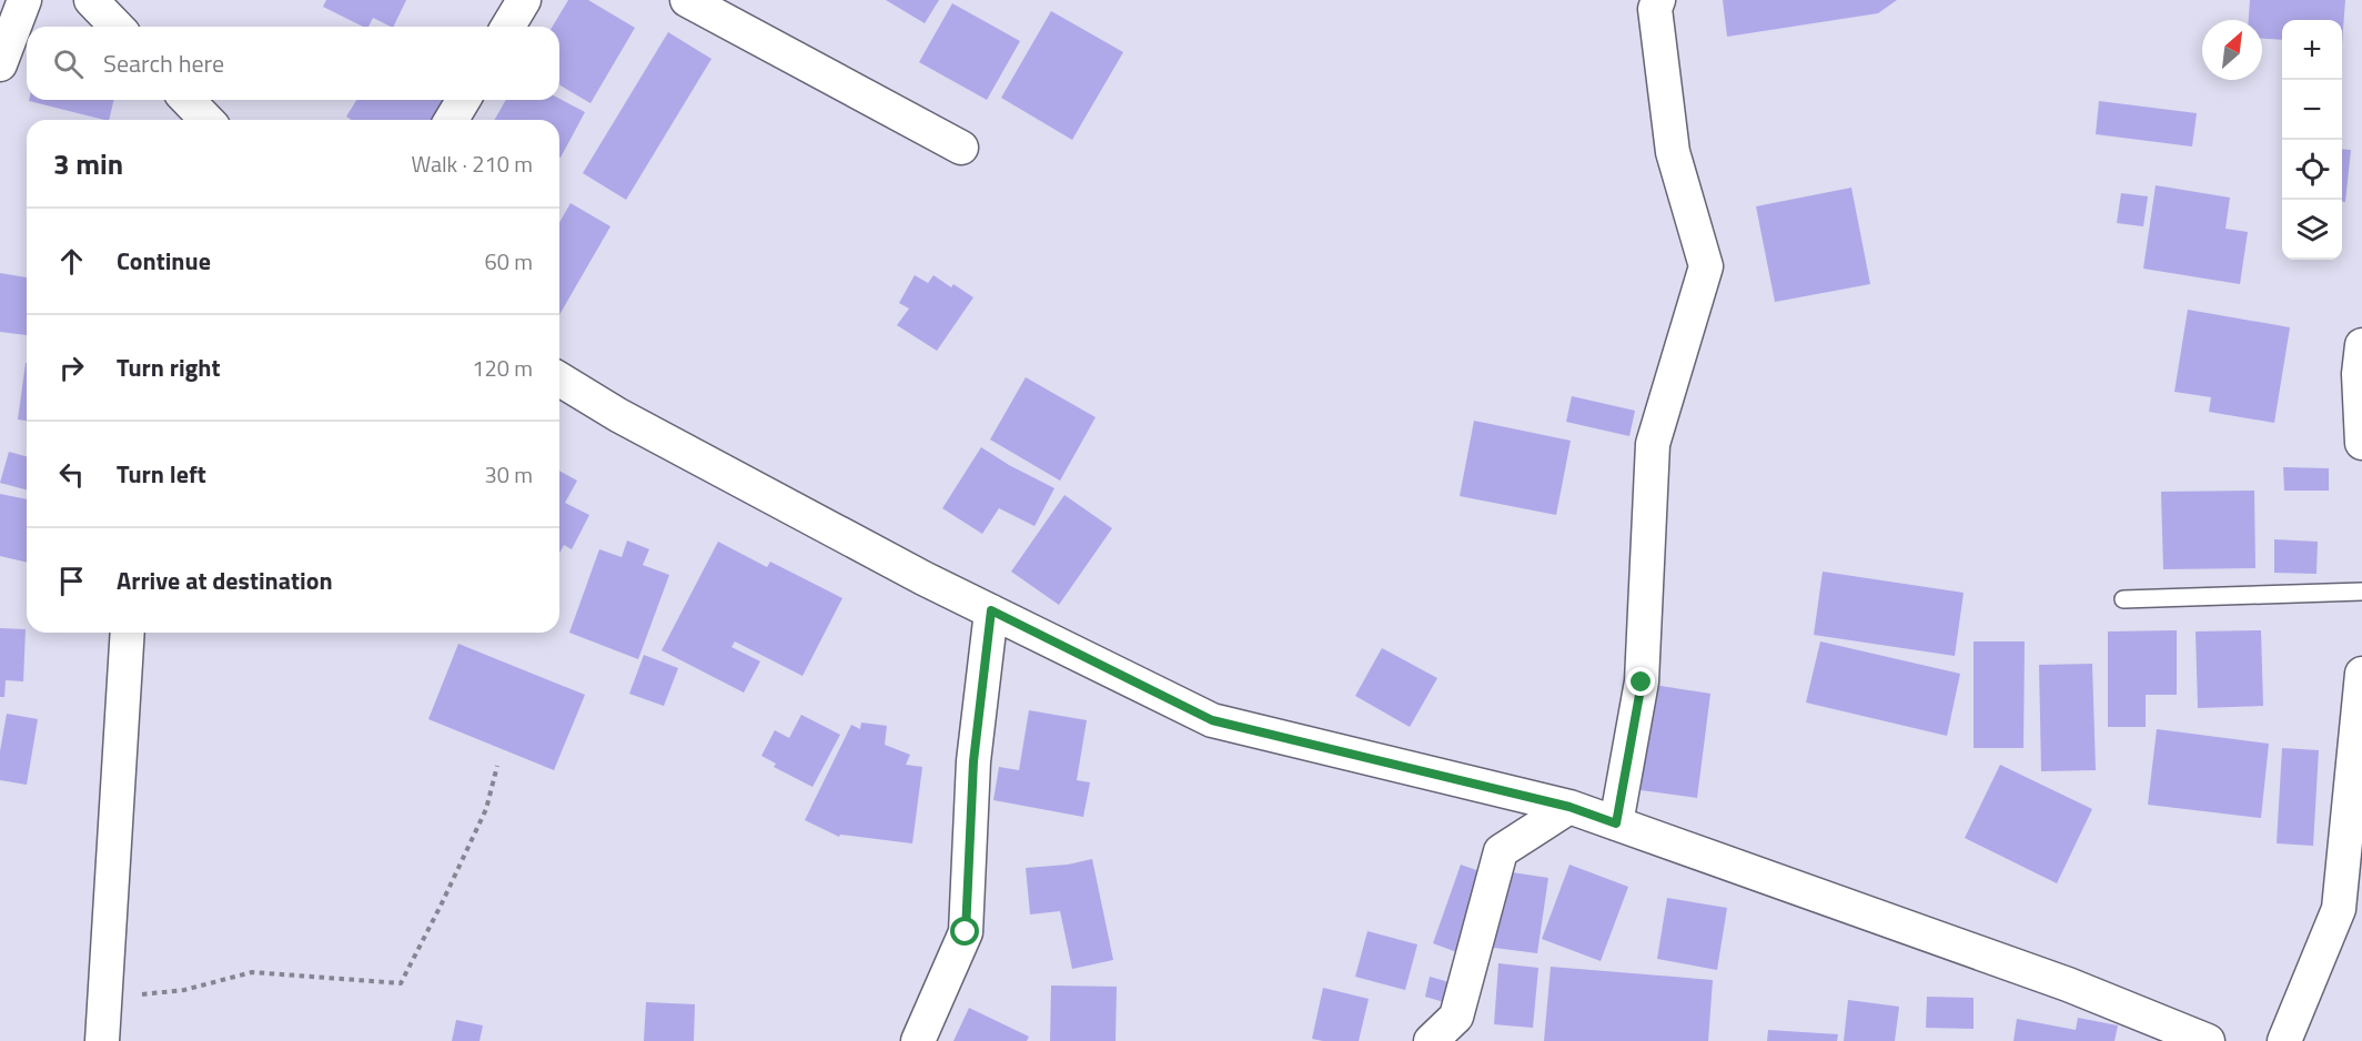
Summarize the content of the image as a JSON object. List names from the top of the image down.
{
  "north": "top right",
  "page": {
    "map_buttons": ["+", "−"],
    "search": "Search here",
    "heading": ["3 min", "Walk · 210 m"],
    "list": [
      ["Continue", "60 m"],
      ["Turn right", "120 m"],
      ["Turn left", "30 m"],
      "Arrive at destination"
    ]
  }
}
